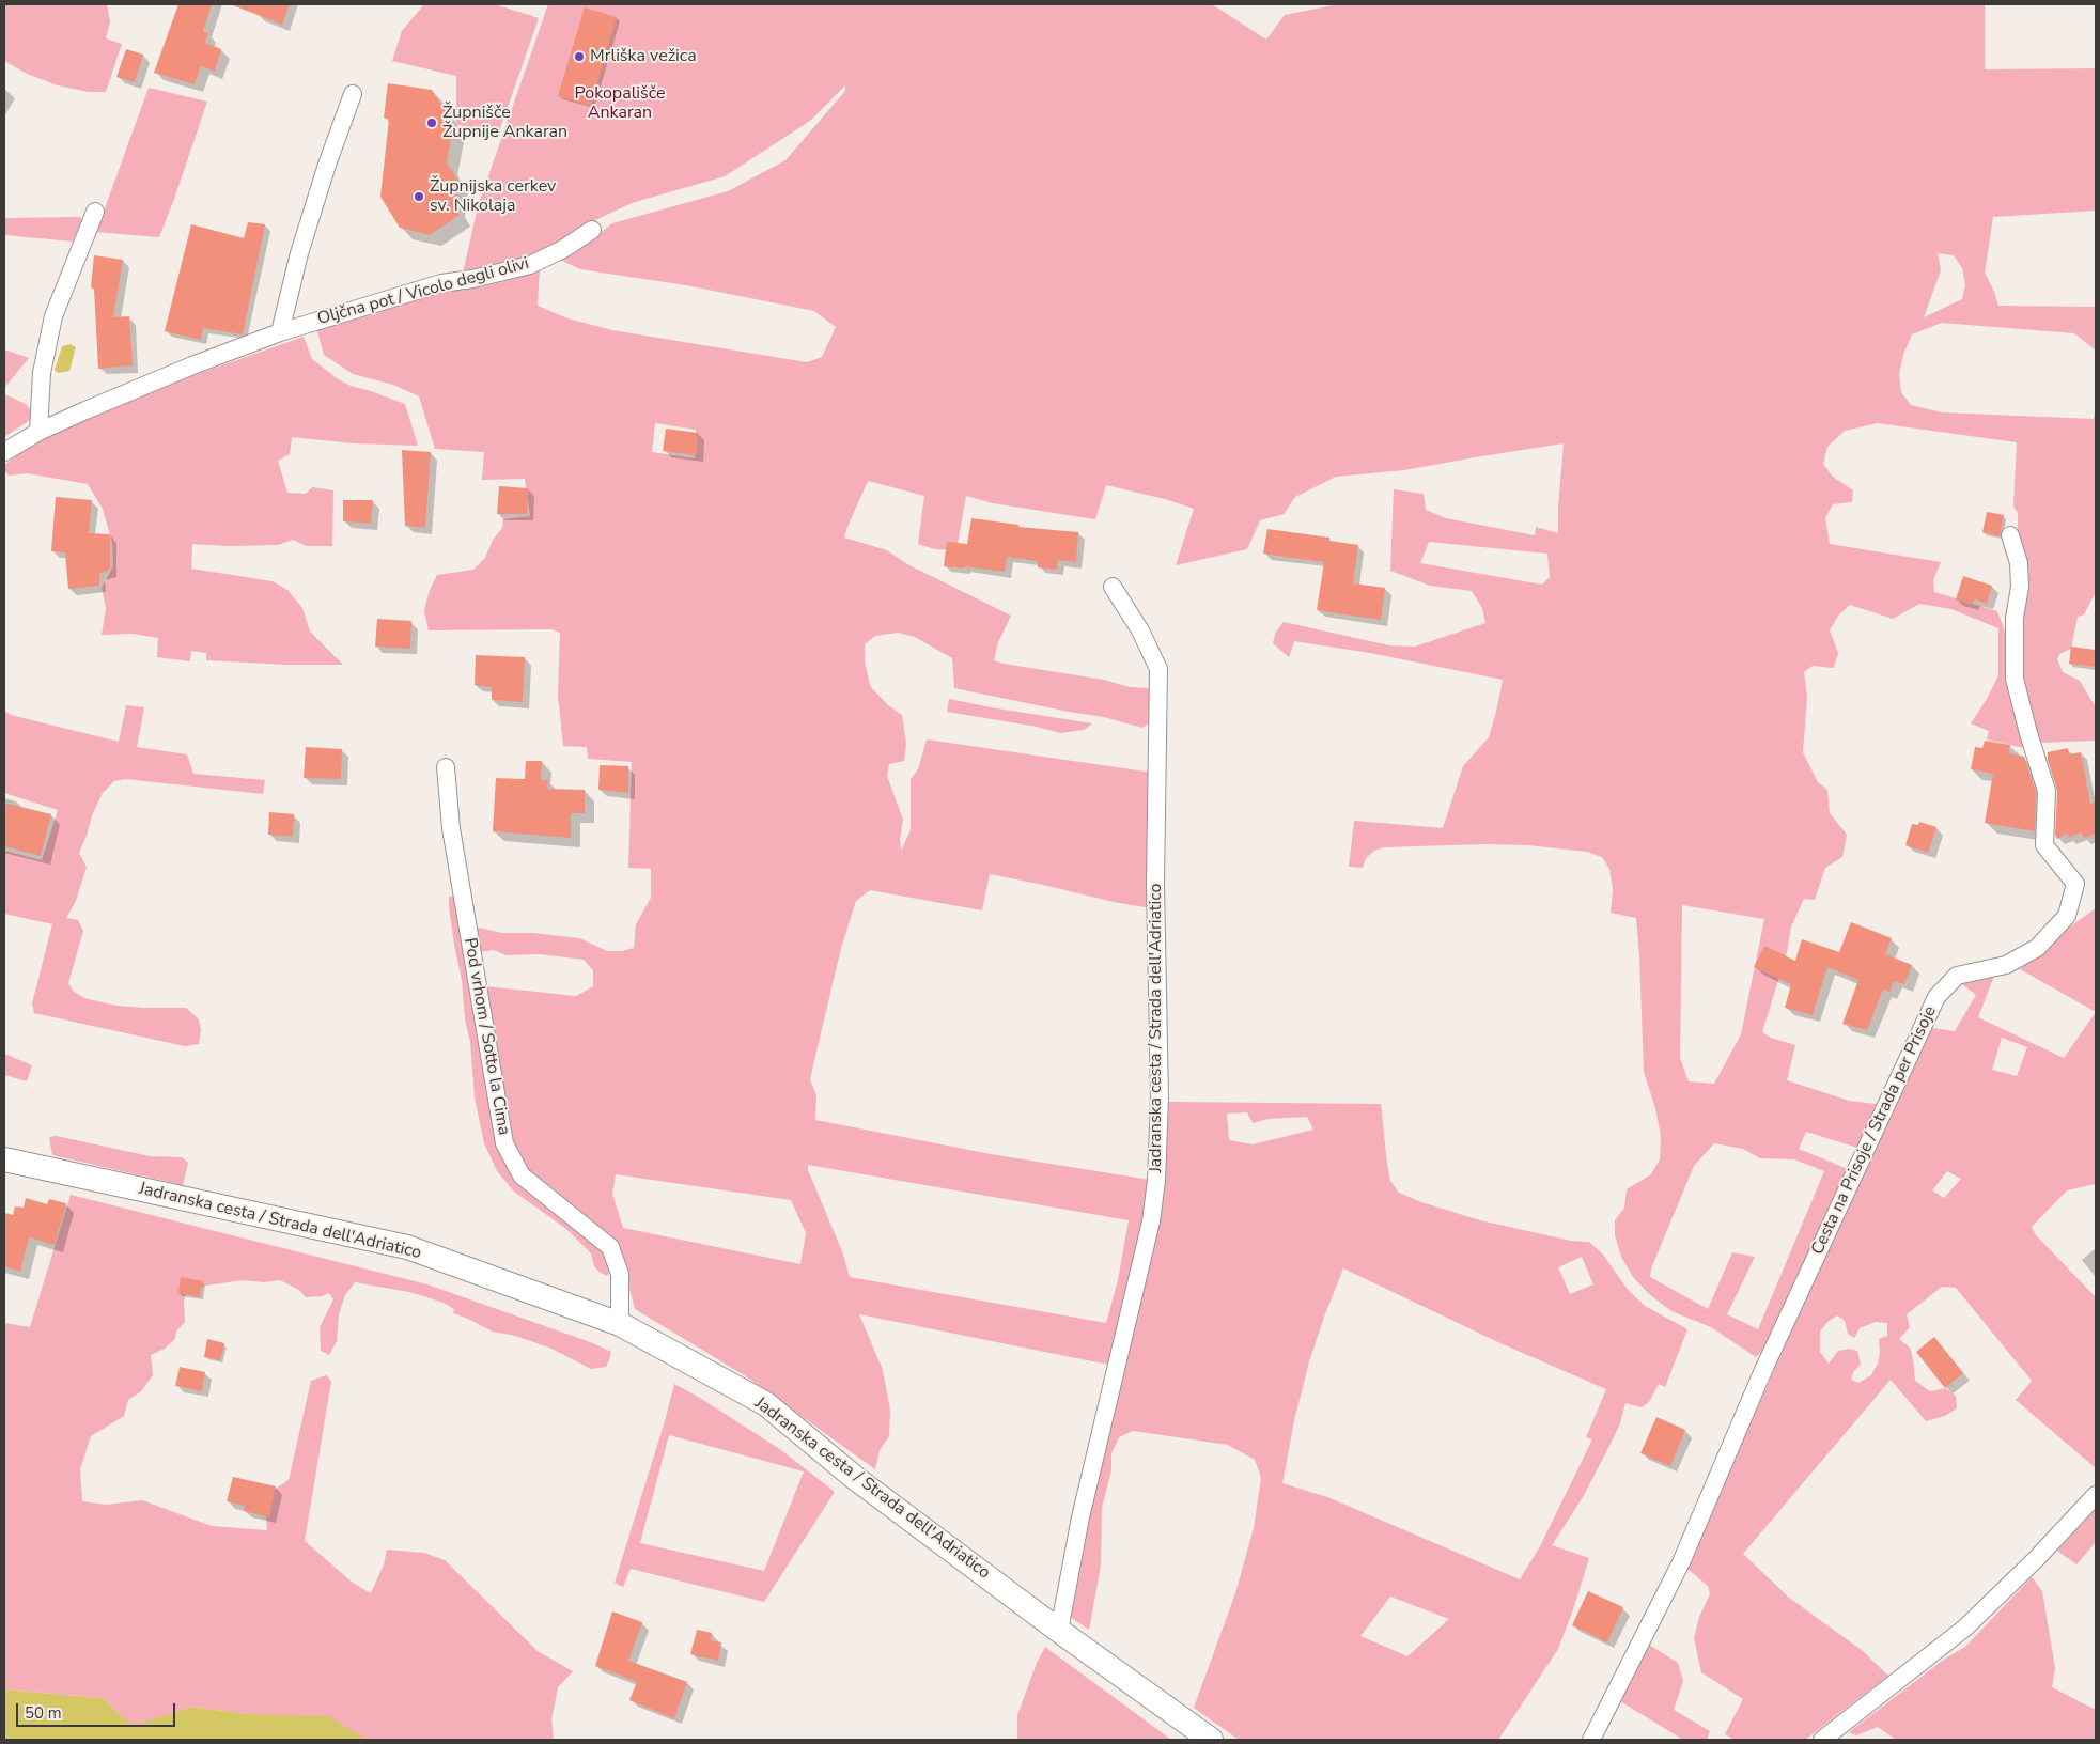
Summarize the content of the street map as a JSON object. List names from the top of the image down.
{
  "streets": {
    "main road": ["Jadranska cesta / Strada dell'Adriatico"],
    "street": ["Oljčna pot / Vicolo degli olivi", "Pod vrhom / Sotto la Cima", "Cesta na Prisoje / Strada per Prisoje"]
  },
  "crossings": [
    ["Jadranska cesta / Strada dell'Adriatico", "Pod vrhom / Sotto la Cima"]
  ],
  "parks": ["Pokopališče Ankaran"],
  "places": ["Mrliška vežica", "Župnišče Župnije Ankaran", "Župnijska cerkev sv. Nikolaja"],
  "scale_bar": "50 m"
}
